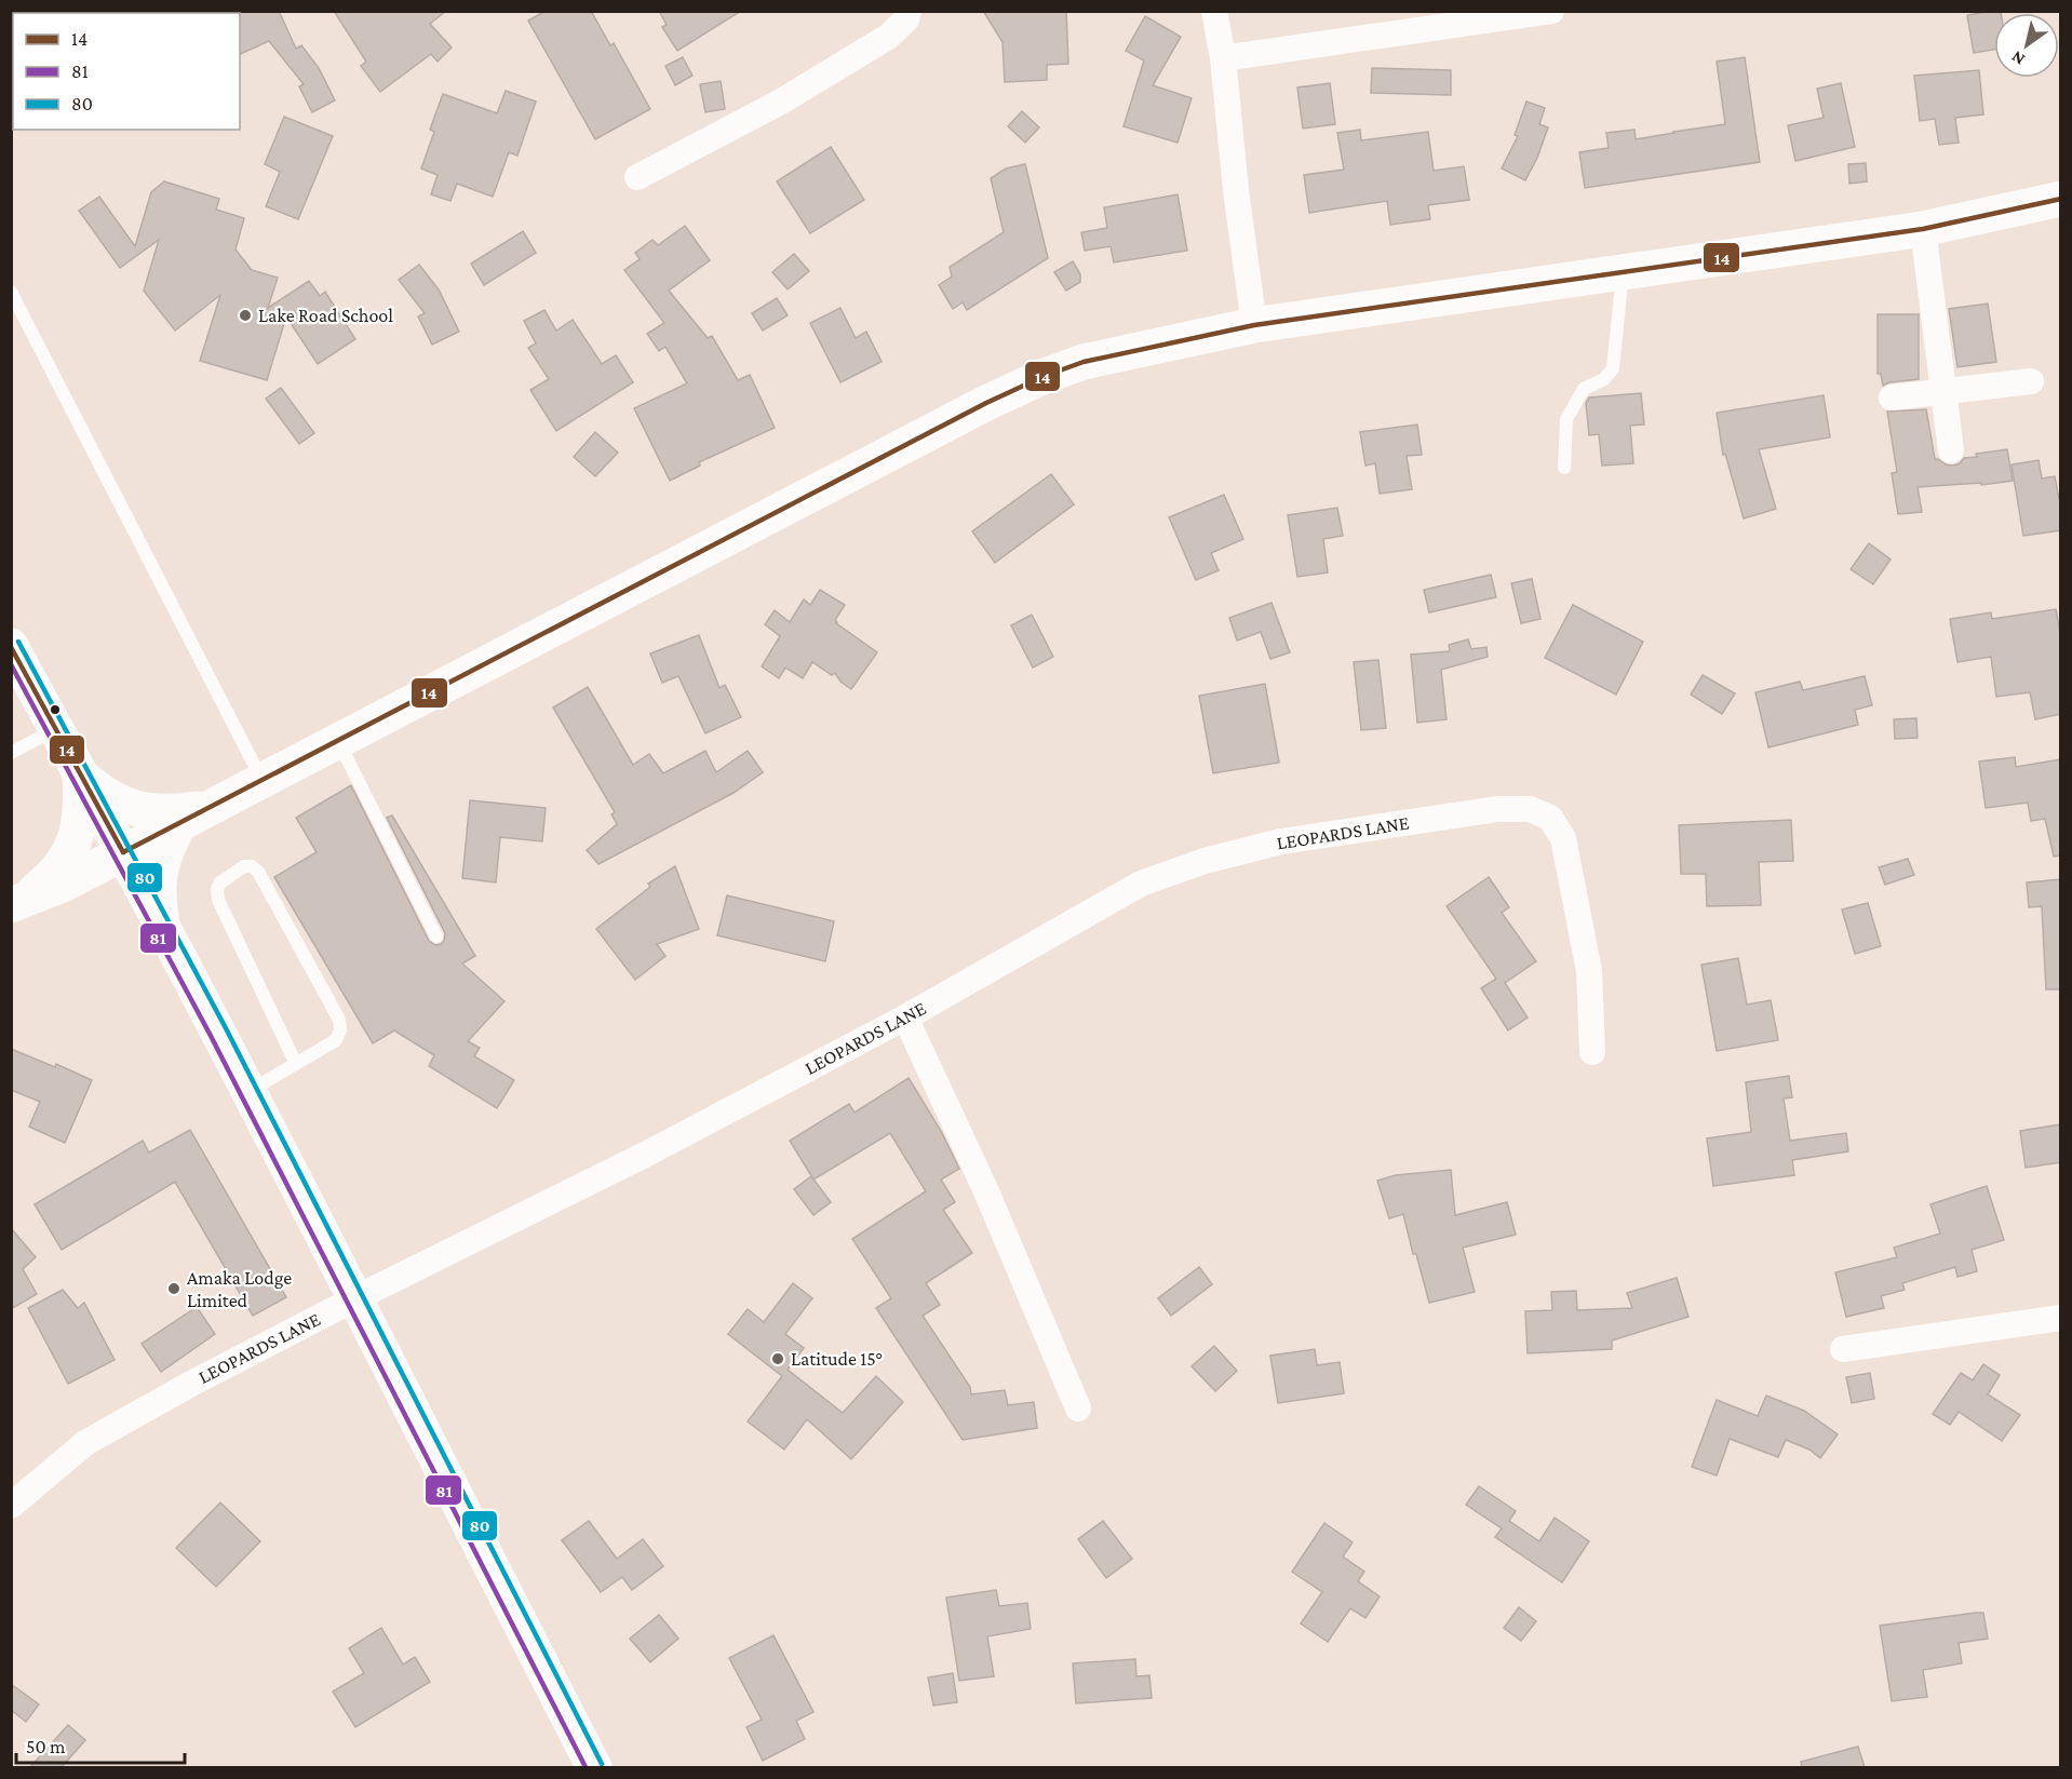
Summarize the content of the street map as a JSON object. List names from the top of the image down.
{
  "streets": {
    "street": ["LEOPARDS LANE"]
  },
  "places": ["Lake Road School", "Amaka Lodge Limited", "Latitude 15°"],
  "lines": ["transit line 14", "transit line 80", "transit line 81"],
  "legend": ["14", "81", "80"],
  "scale_bar": "50 m",
  "north": "bottom left"
}
